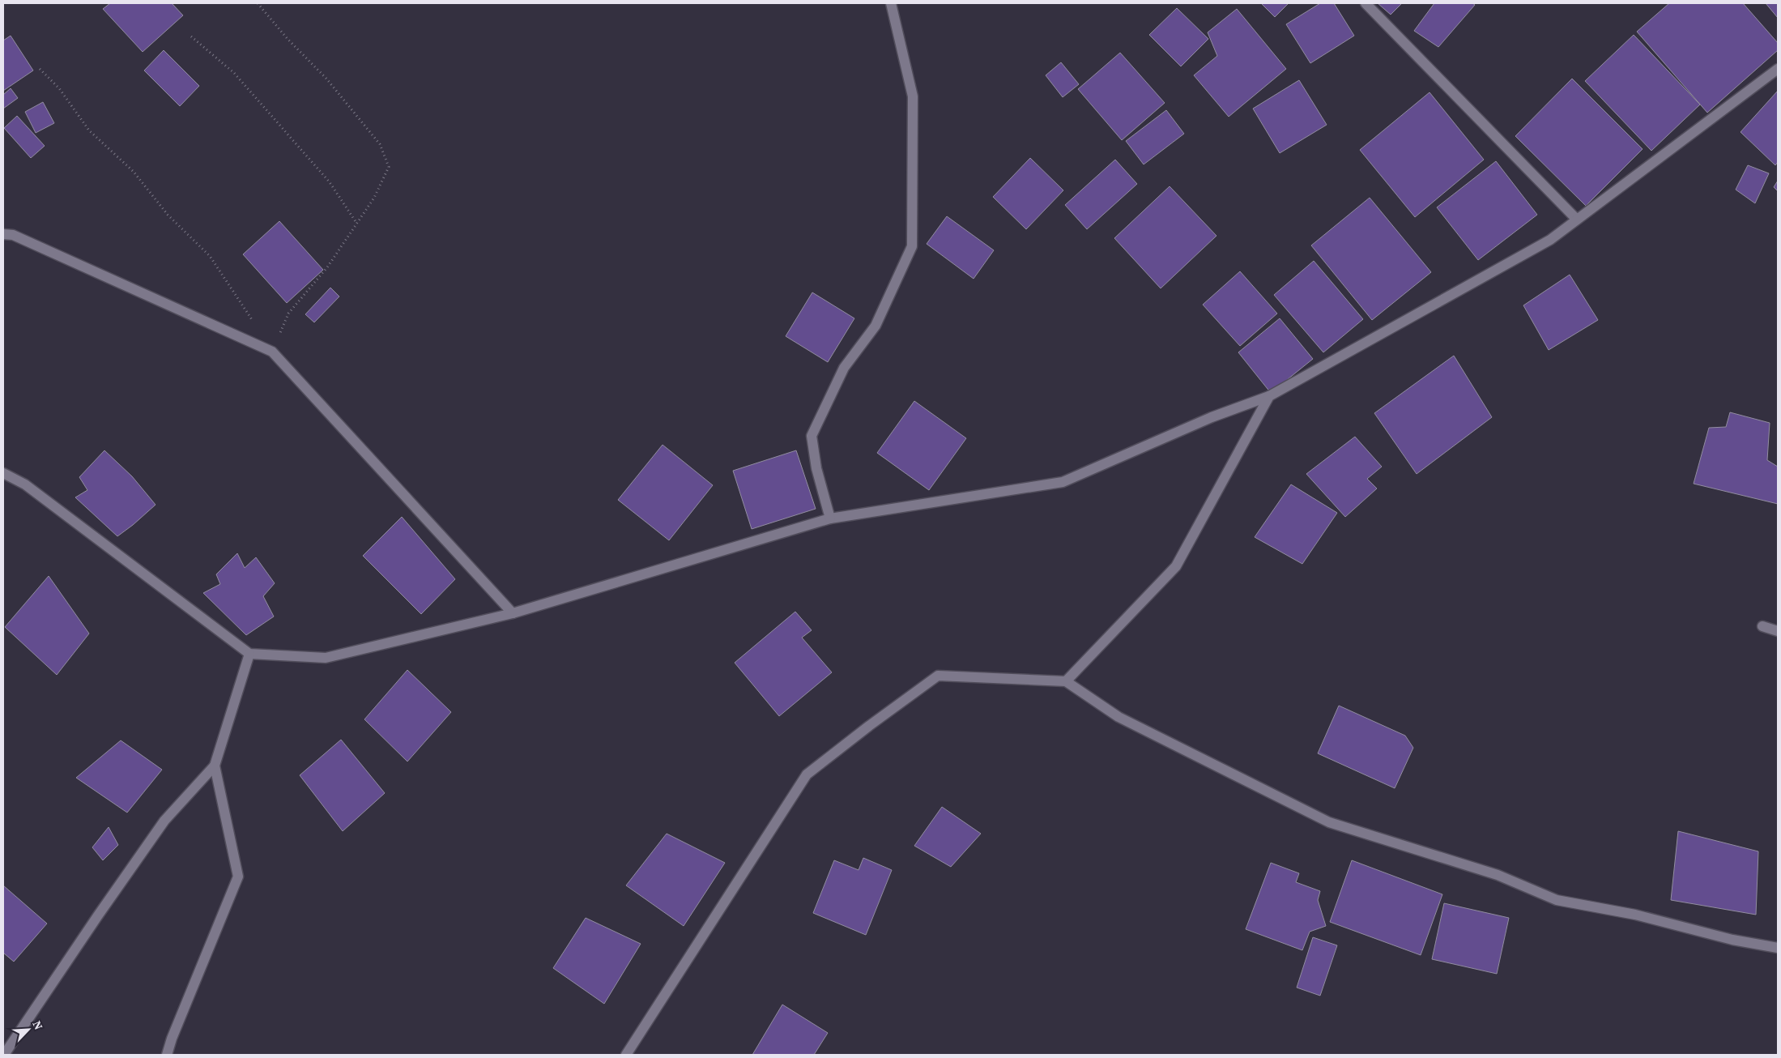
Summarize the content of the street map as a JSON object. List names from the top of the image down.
{
  "north": "top right"
}
